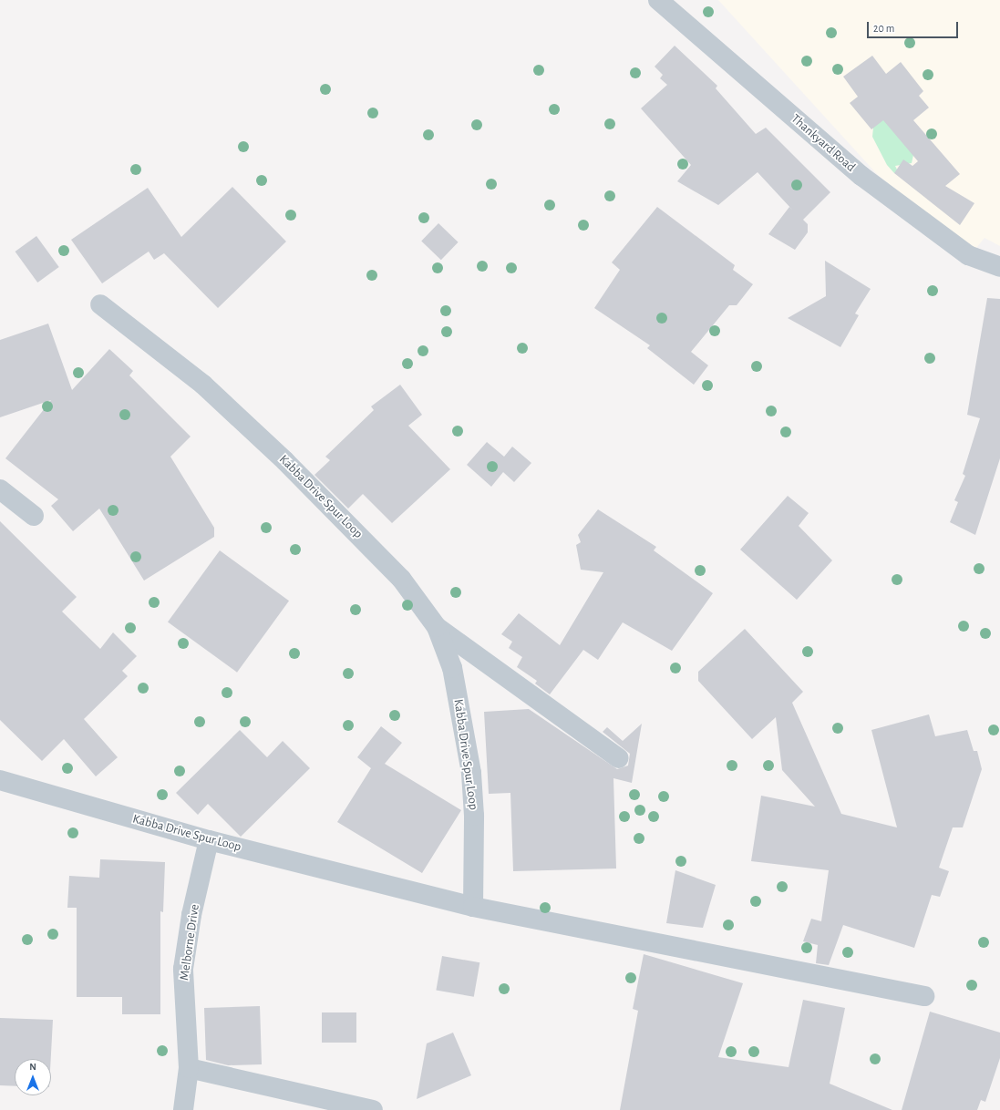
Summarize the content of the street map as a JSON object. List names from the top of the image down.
{
  "streets": {
    "street": ["Thankyard Road", "Kabba Drive Spur Loop", "Melborne Drive"]
  },
  "crossings": [
    ["Kabba Drive Spur Loop", "Melborne Drive"]
  ],
  "scale_bar": "20 m",
  "north": "top"
}
